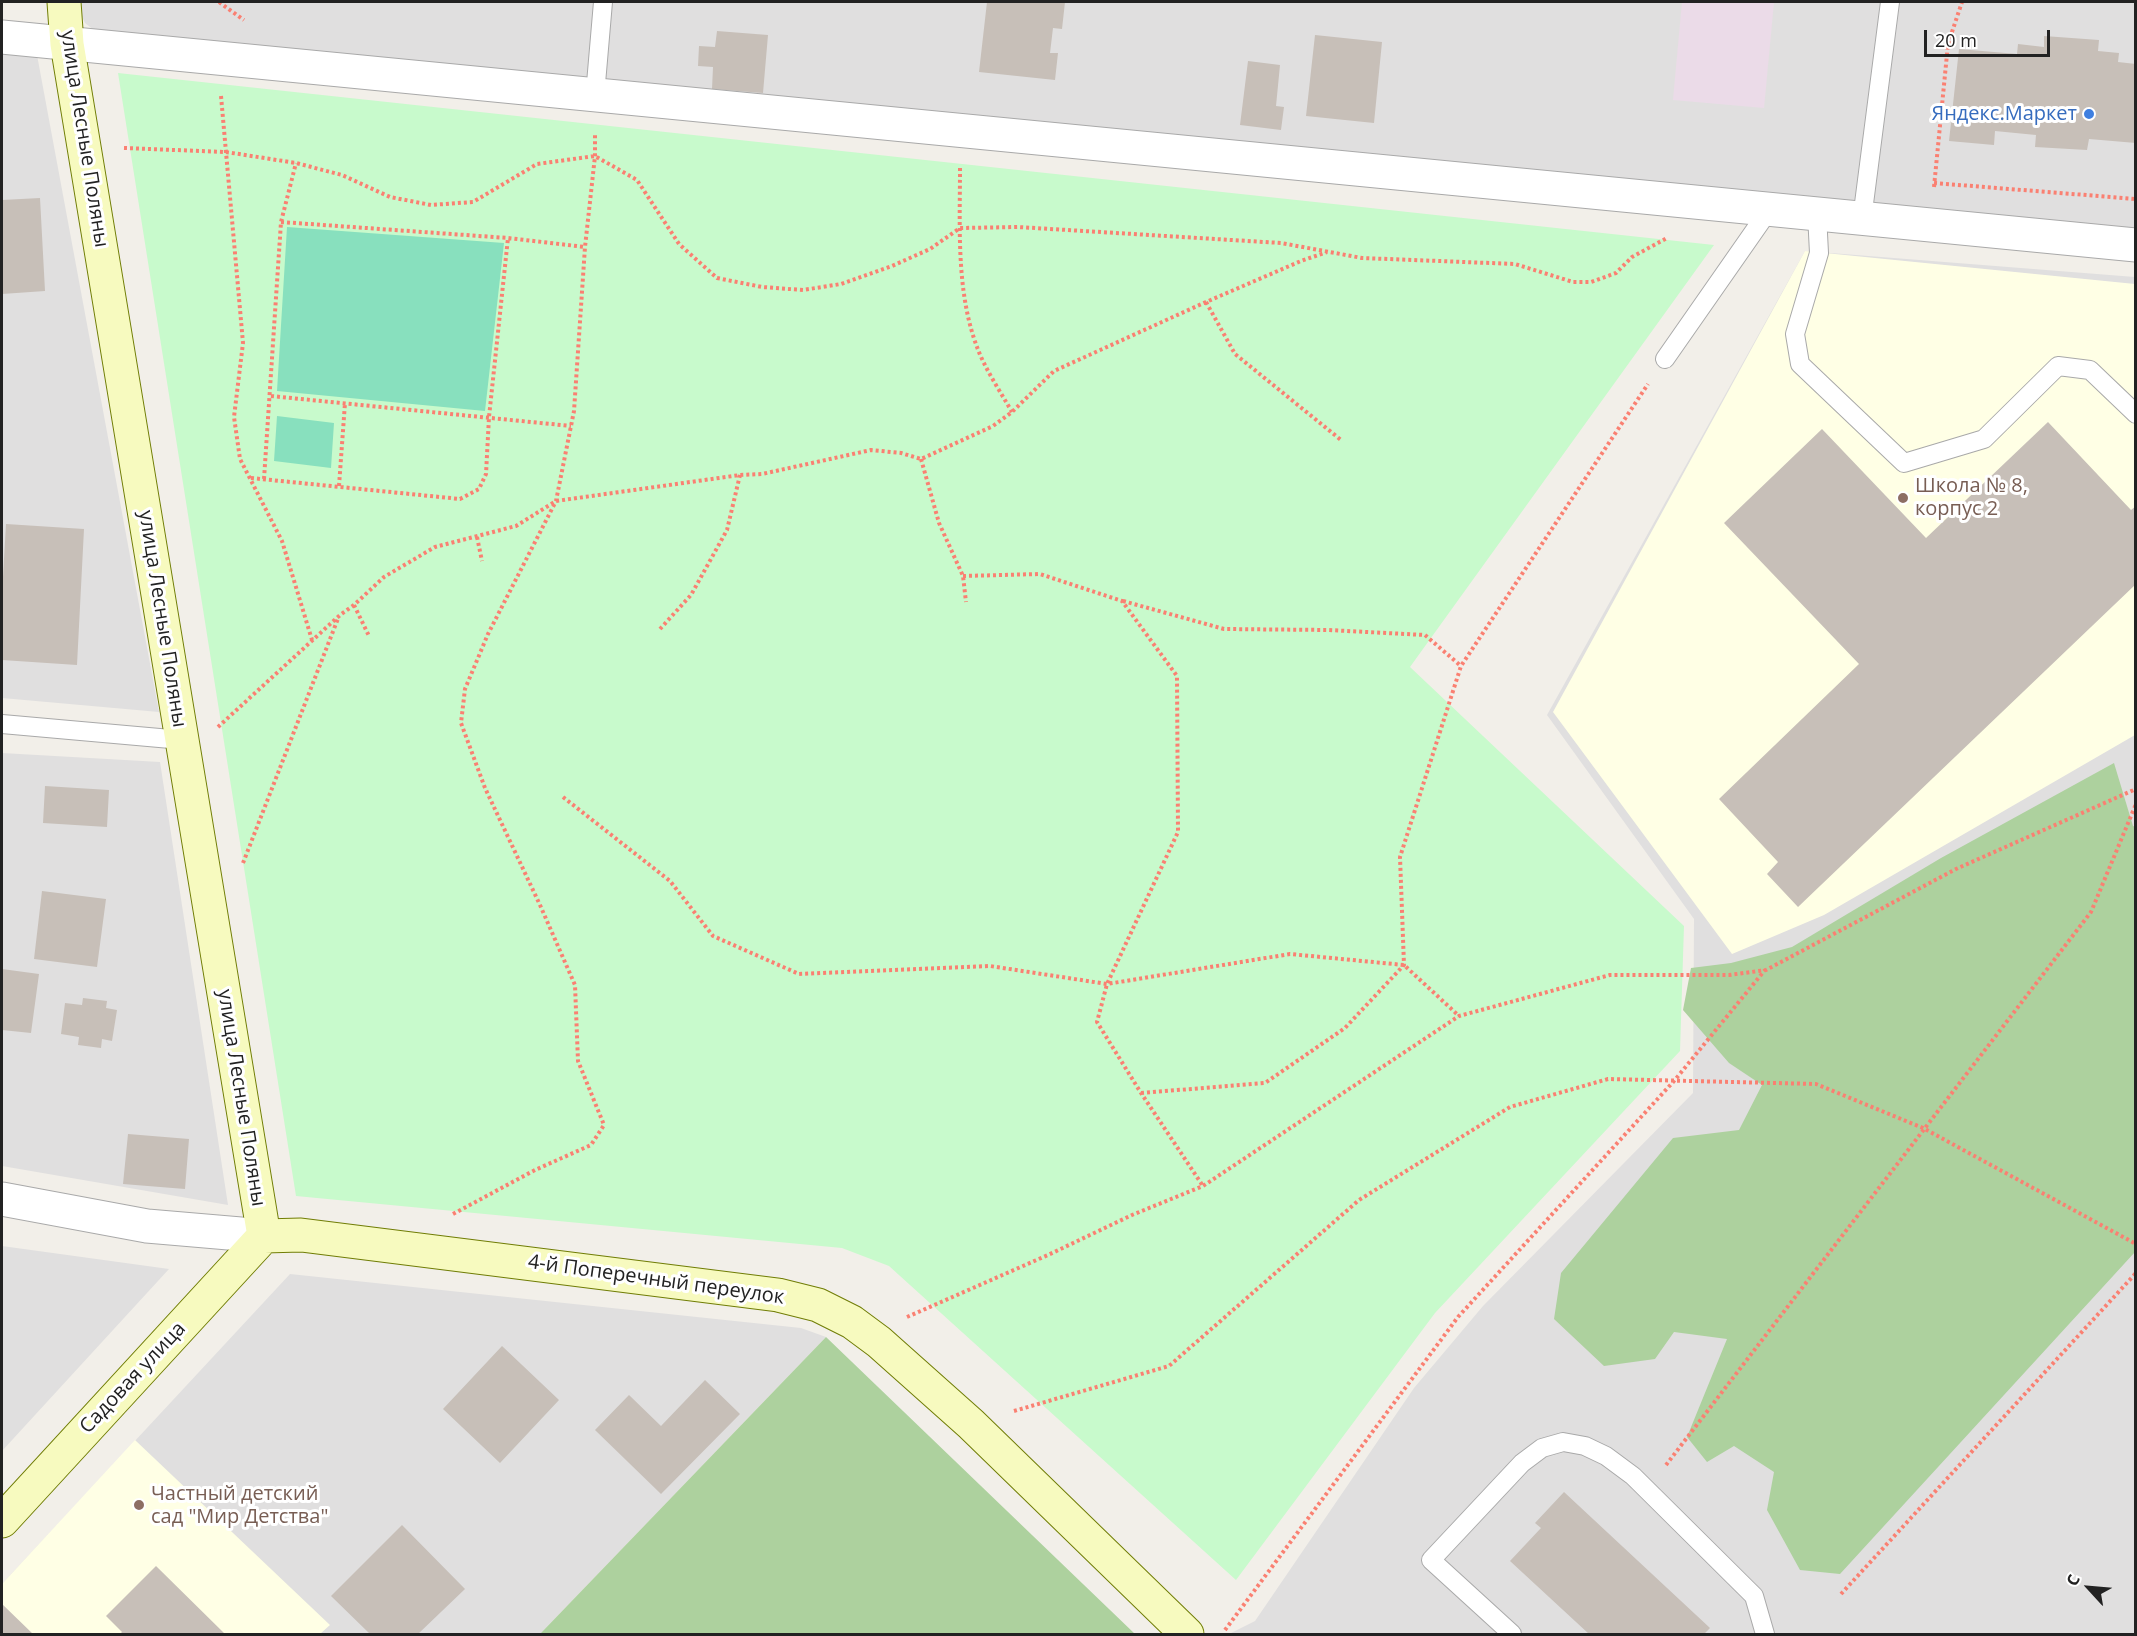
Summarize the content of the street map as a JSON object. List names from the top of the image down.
{
  "streets": {
    "street": ["улица Лесные Поляны", "4-й Поперечный переулок", "Садовая улица"]
  },
  "crossings": [
    ["улица Лесные Поляны", "4-й Поперечный переулок"],
    ["улица Лесные Поляны", "Садовая улица"],
    ["4-й Поперечный переулок", "Садовая улица"]
  ],
  "places": ["Яндекс.Маркет", "Школа № 8, корпус 2", "Частный детский сад \"Мир Детства\""],
  "scale_bar": "20 m",
  "north": "top left"
}
